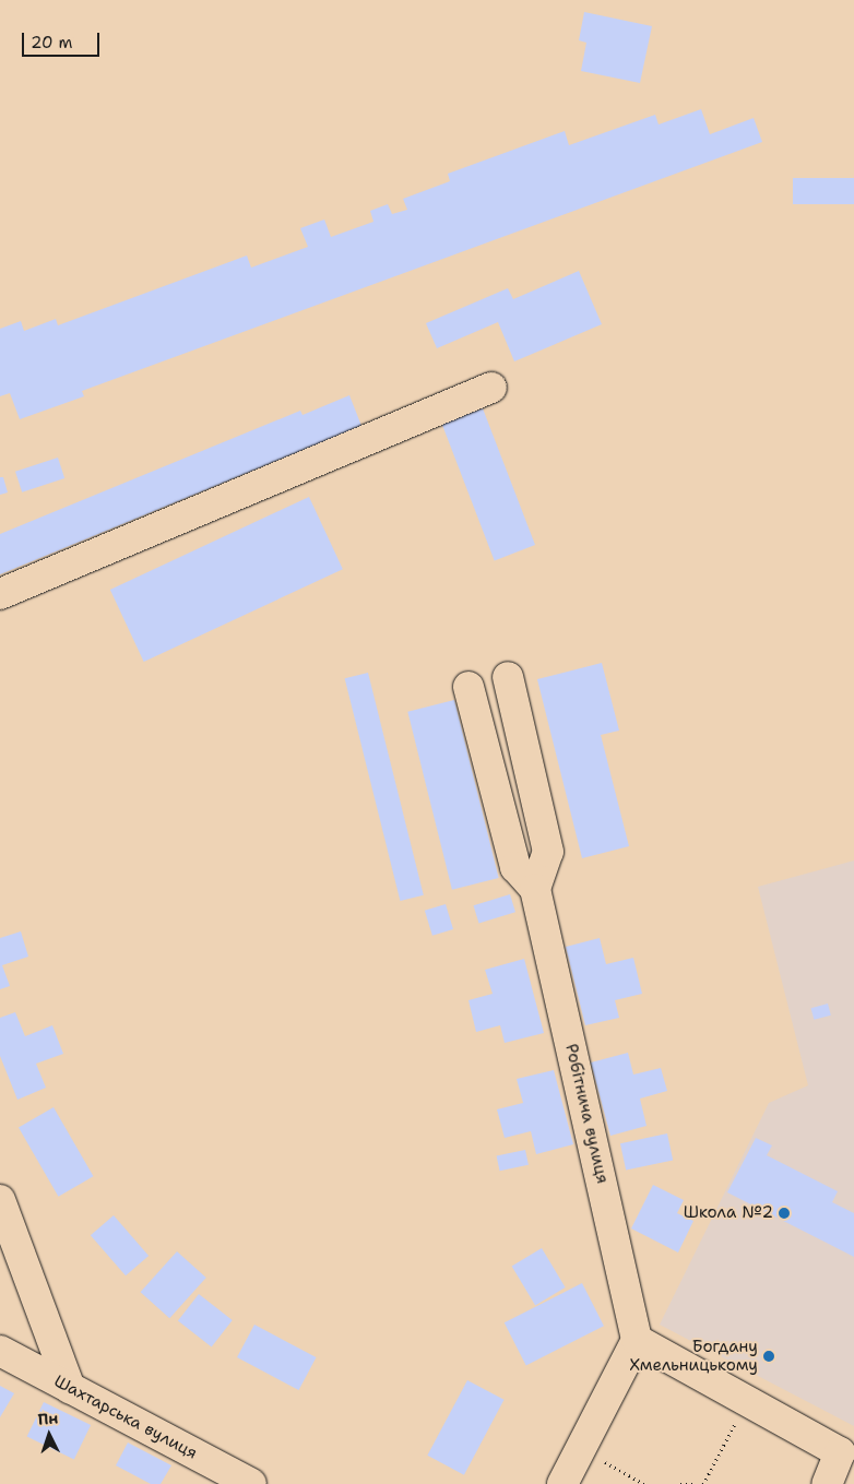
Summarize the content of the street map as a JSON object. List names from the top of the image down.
{
  "streets": {
    "street": ["Робітнича вулиця", "Шахтарська вулиця"]
  },
  "places": ["Школа №2", "Богдану Хмельницькому"],
  "scale_bar": "20 m",
  "north": "top"
}
